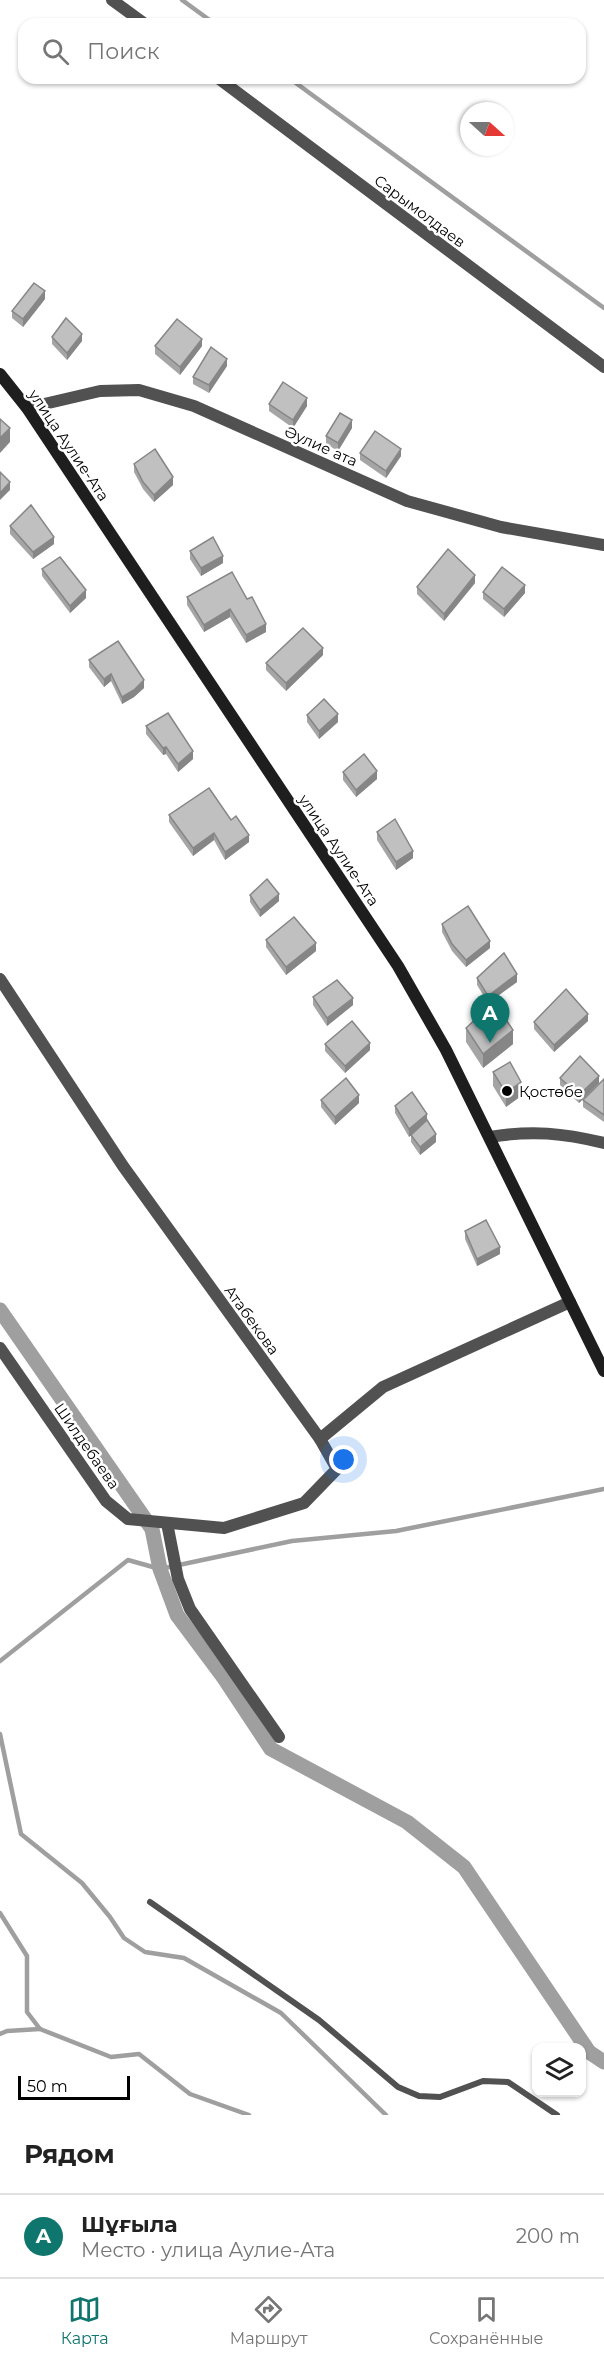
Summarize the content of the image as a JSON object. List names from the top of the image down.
{
  "streets": {
    "main road": ["улица Аулие-Ата"],
    "street": [
      "Сарымолдаев",
      "Әулие ата",
      "Атабекова",
      "Шилдебаева"
    ]
  },
  "crossings": [
    ["улица Аулие-Ата", "Әулие ата"],
    ["Атабекова", "Шилдебаева"]
  ],
  "places": ["Қостөбе"],
  "scale_bar": "50 m",
  "north": "right",
  "page": {
    "search": "Поиск",
    "pins": "A",
    "scale": "50 m",
    "heading": "Рядом",
    "list": [
      {
        "mark": "A",
        "name": "Шұғыла",
        "note": "Место · улица Аулие-Ата",
        "value": "200 m"
      }
    ],
    "nav": ["Карта", "Маршрут", "Сохранённые"]
  }
}
